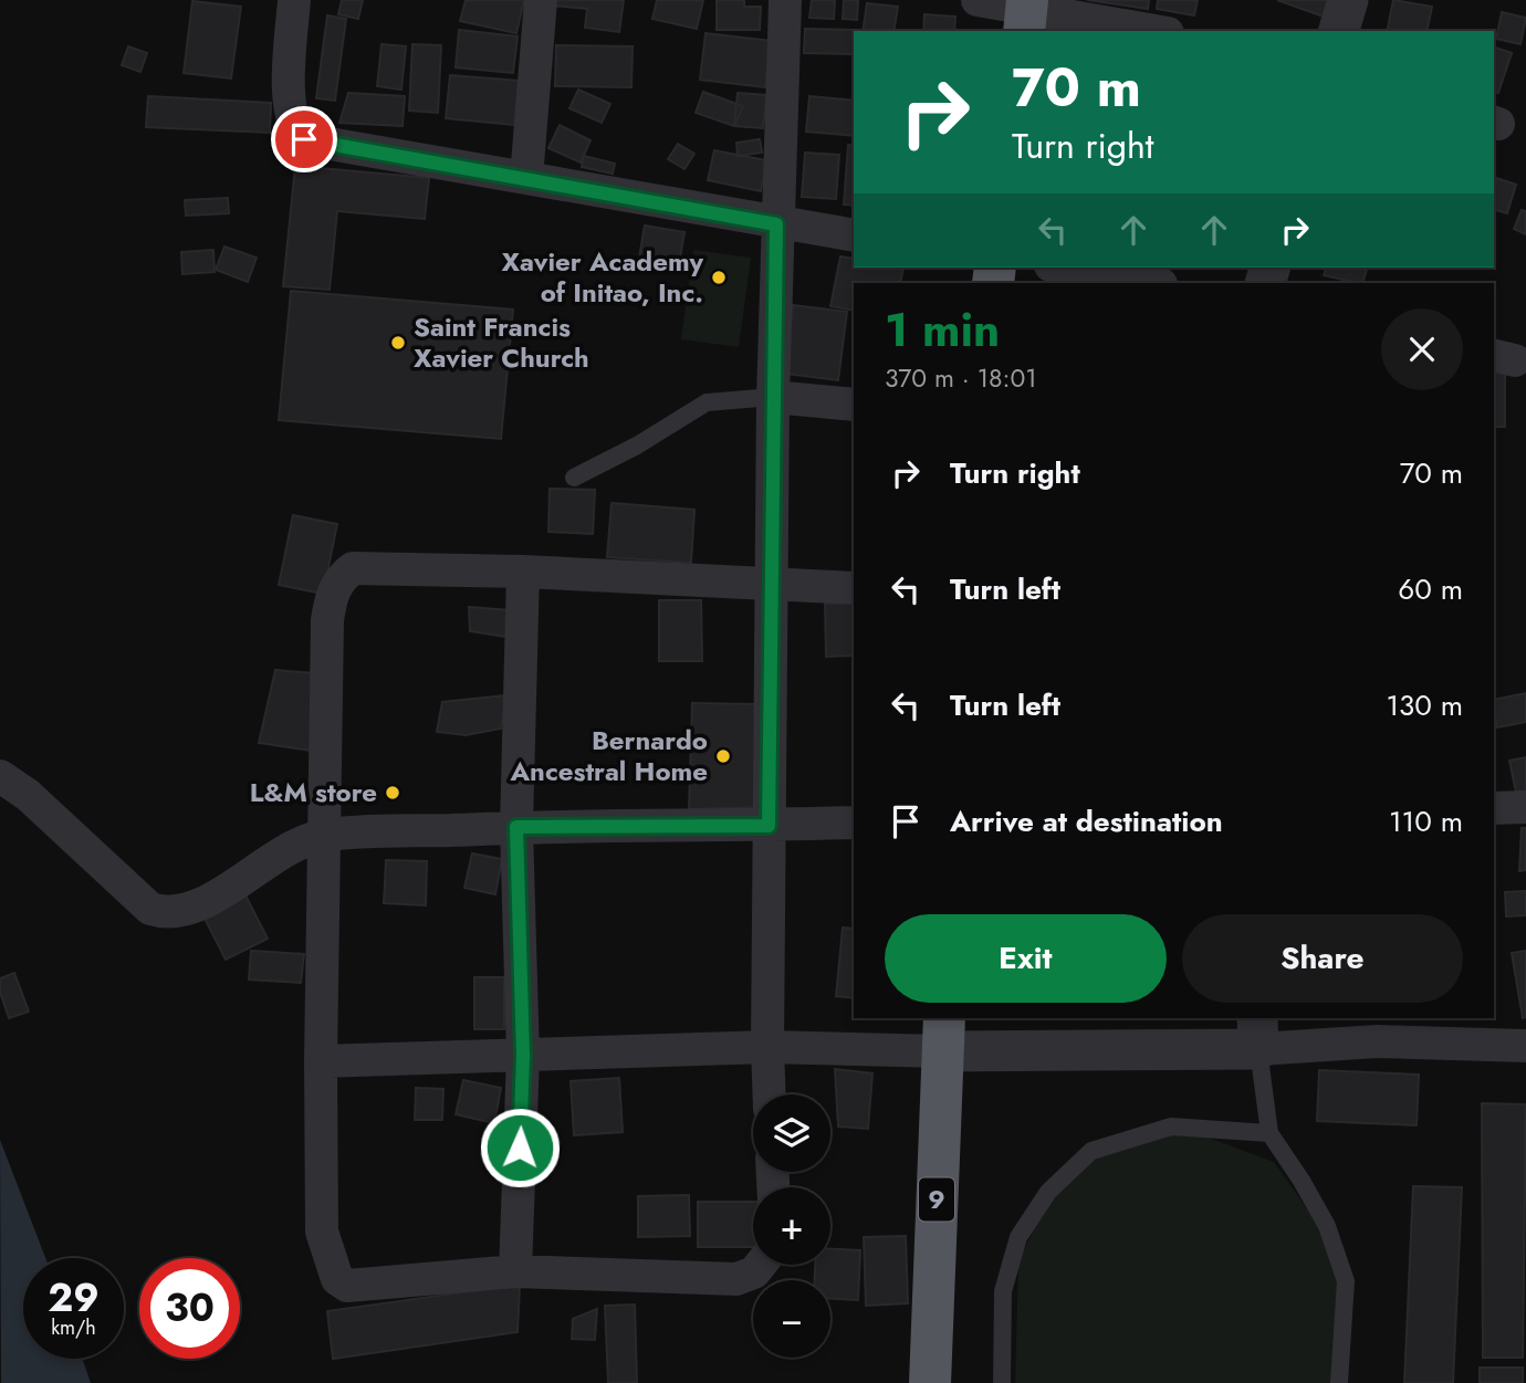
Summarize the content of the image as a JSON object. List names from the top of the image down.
{
  "streets": {
    "highway": ["9"]
  },
  "places": [
    "Xavier Academy of Initao, Inc.",
    "Saint Francis Xavier Church",
    "Bernardo Ancestral Home",
    "L&M store"
  ],
  "page": {
    "turn": ["70 m", "Turn right"],
    "heading": ["1 min", "370 m · 18:01"],
    "list": [
      {
        "name": "Turn right",
        "value": "70 m"
      },
      {
        "name": "Turn left",
        "value": "60 m"
      },
      {
        "name": "Turn left",
        "value": "130 m"
      },
      {
        "name": "Arrive at destination",
        "value": "110 m"
      }
    ],
    "buttons": ["Exit", "Share"],
    "map_buttons": ["+", "−"],
    "speed": "29 km/h",
    "limit": "30"
  }
}
